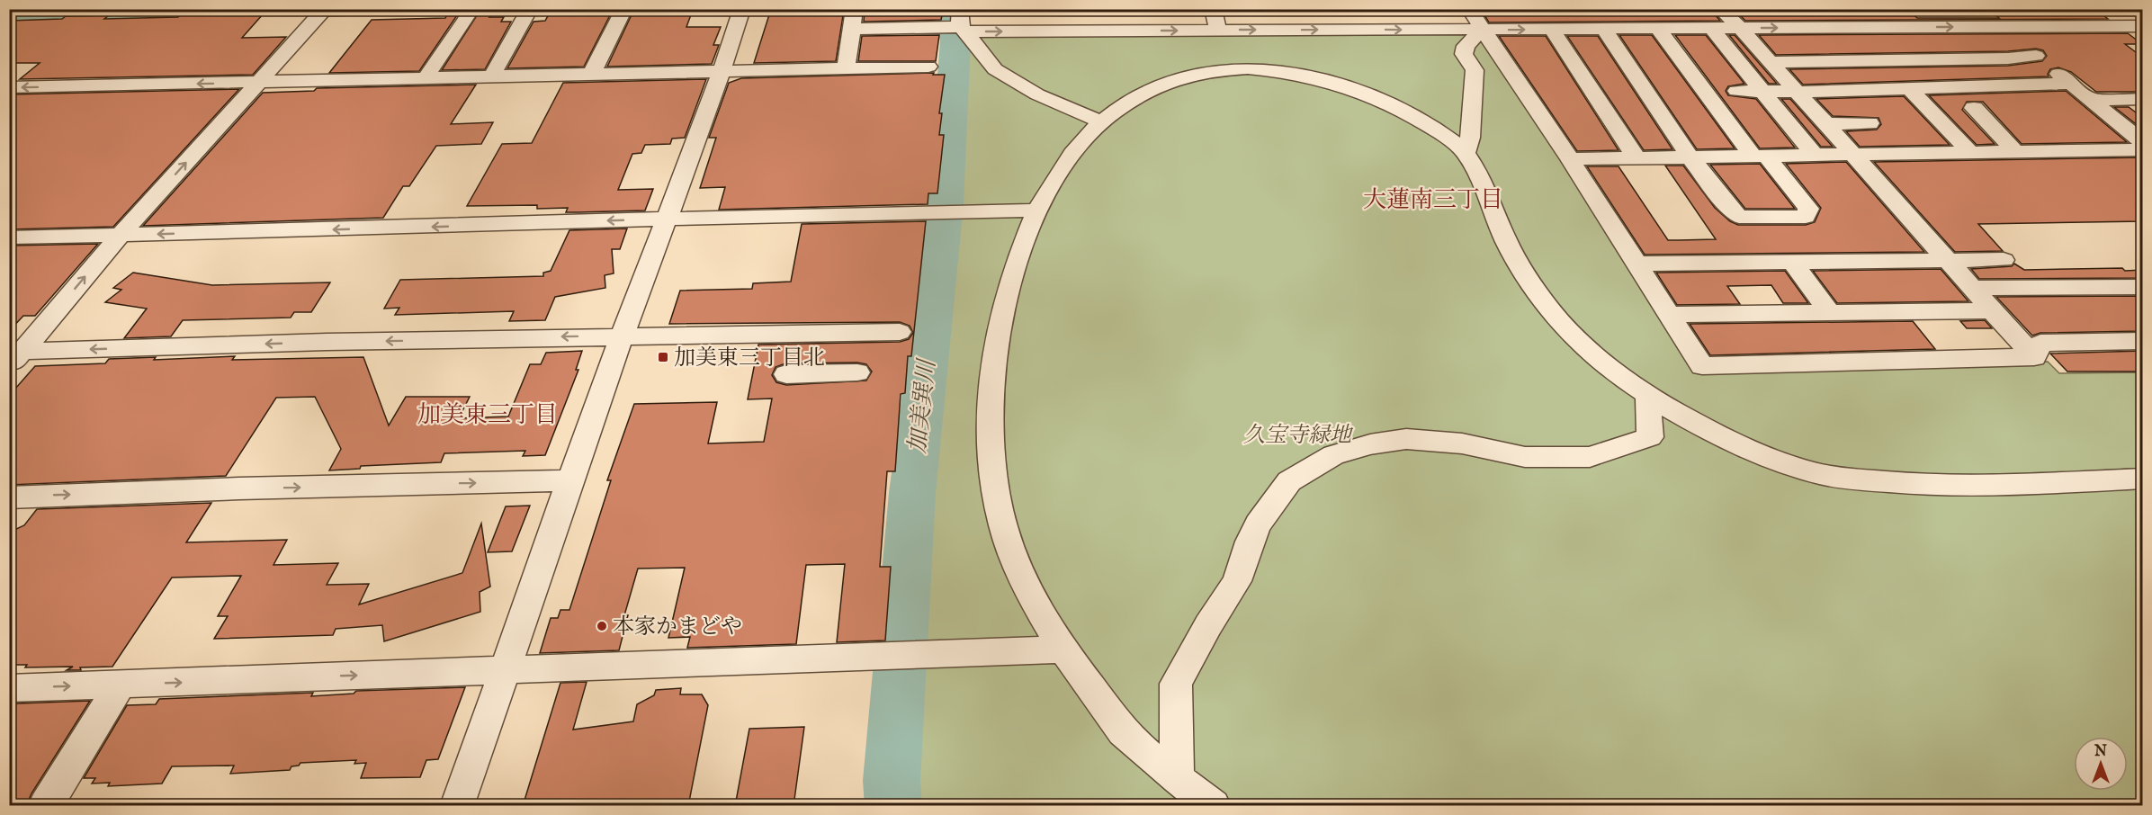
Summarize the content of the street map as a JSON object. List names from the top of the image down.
{
  "districts": ["大蓮南三丁目", "加美東三丁目"],
  "water": ["加美巽川"],
  "parks": ["久宝寺緑地"],
  "places": {
    "transit": ["加美東三丁目北"],
    "other": ["本家かまどや"]
  },
  "north": "top"
}
